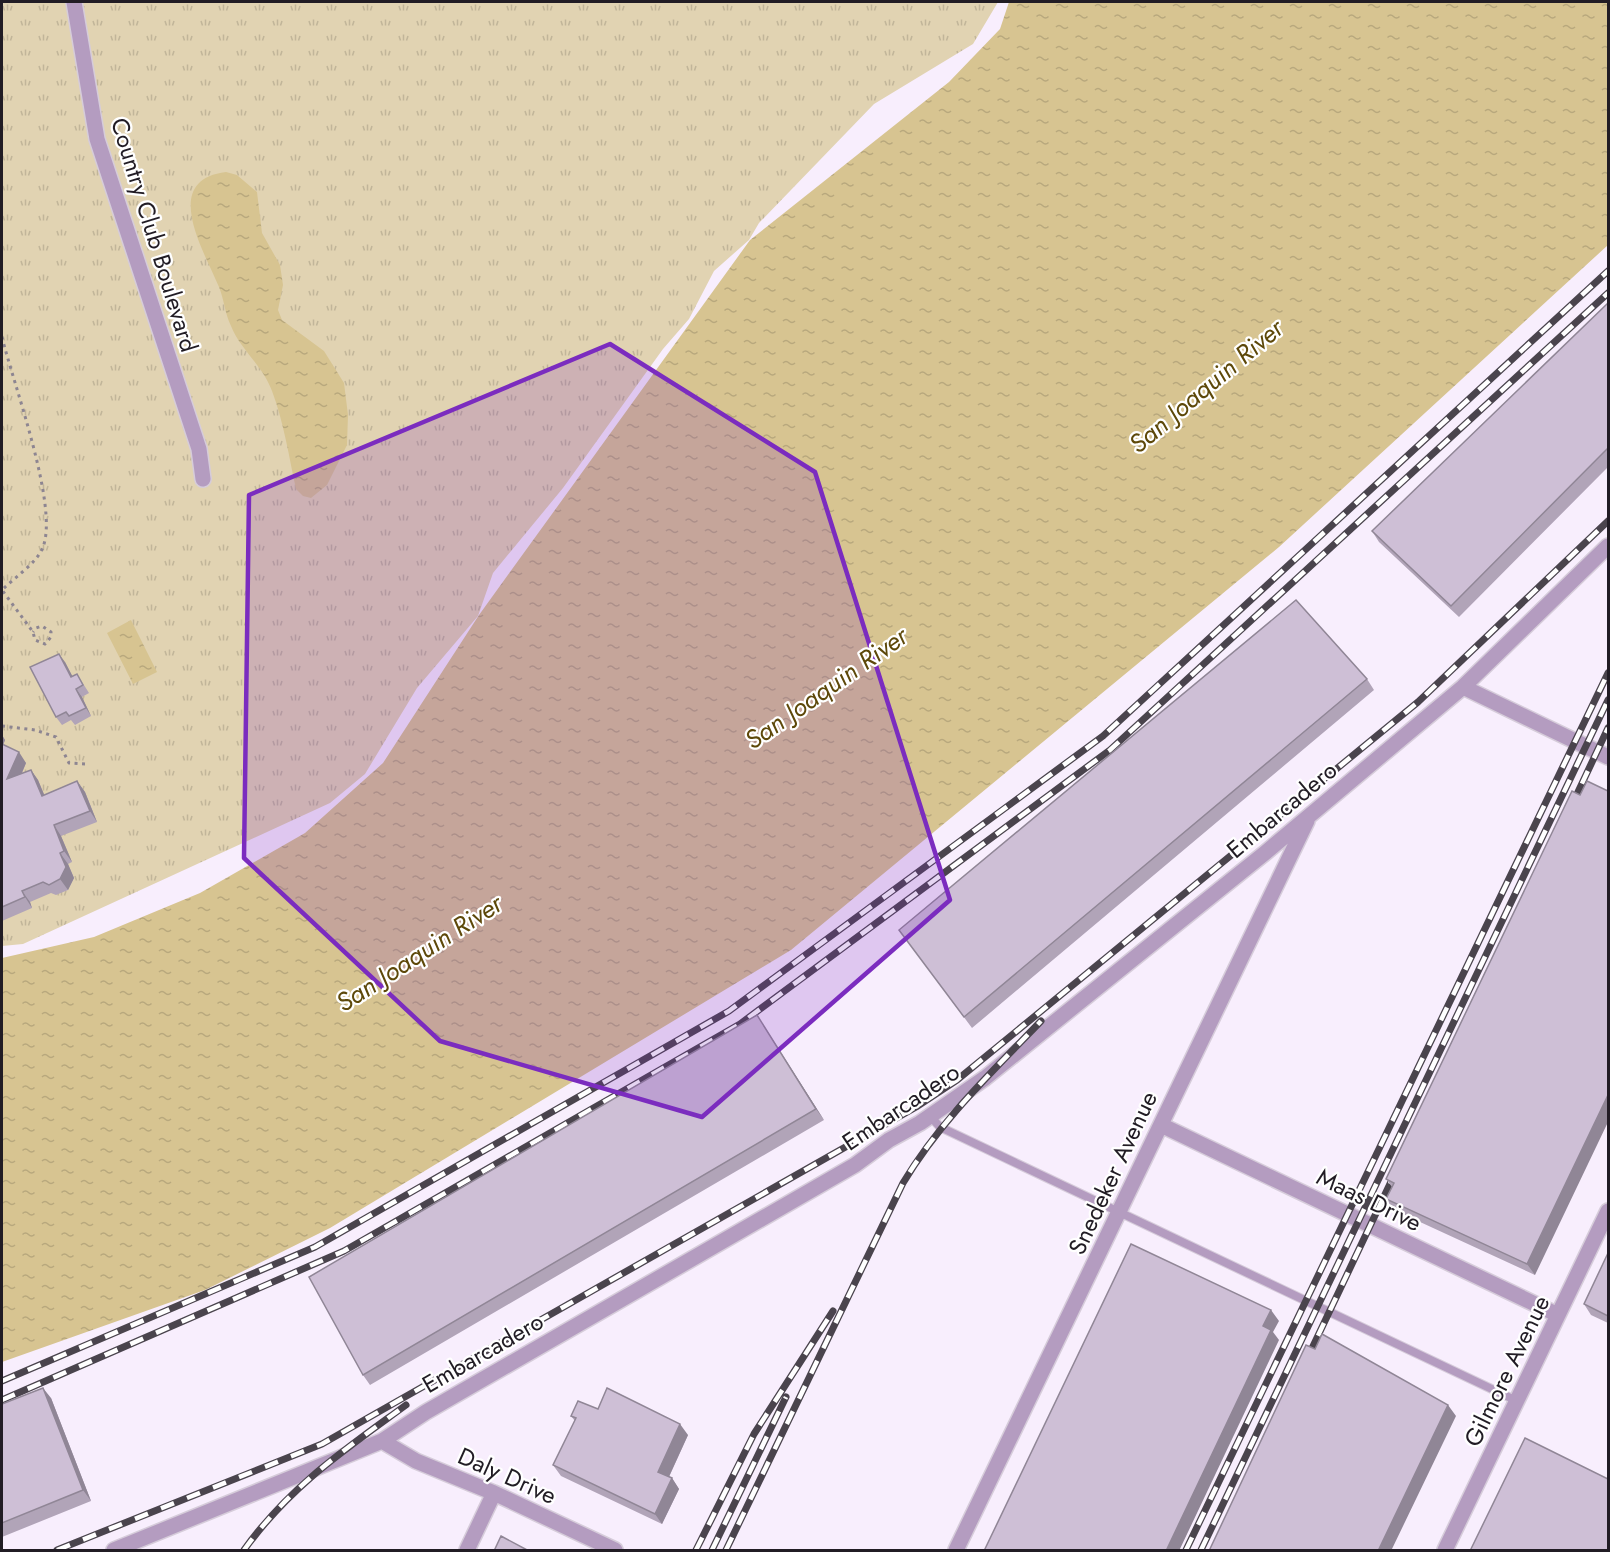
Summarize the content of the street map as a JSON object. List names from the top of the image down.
{
  "streets": {
    "street": [
      "Country Club Boulevard",
      "Embarcadero",
      "Snedeker Avenue",
      "Maas Drive",
      "Gilmore Avenue",
      "Daly Drive"
    ]
  },
  "crossings": [
    ["Embarcadero", "Snedeker Avenue"],
    ["Embarcadero", "Daly Drive"],
    ["Snedeker Avenue", "Maas Drive"],
    ["Maas Drive", "Gilmore Avenue"]
  ],
  "water": ["San Joaquin River"]
}
